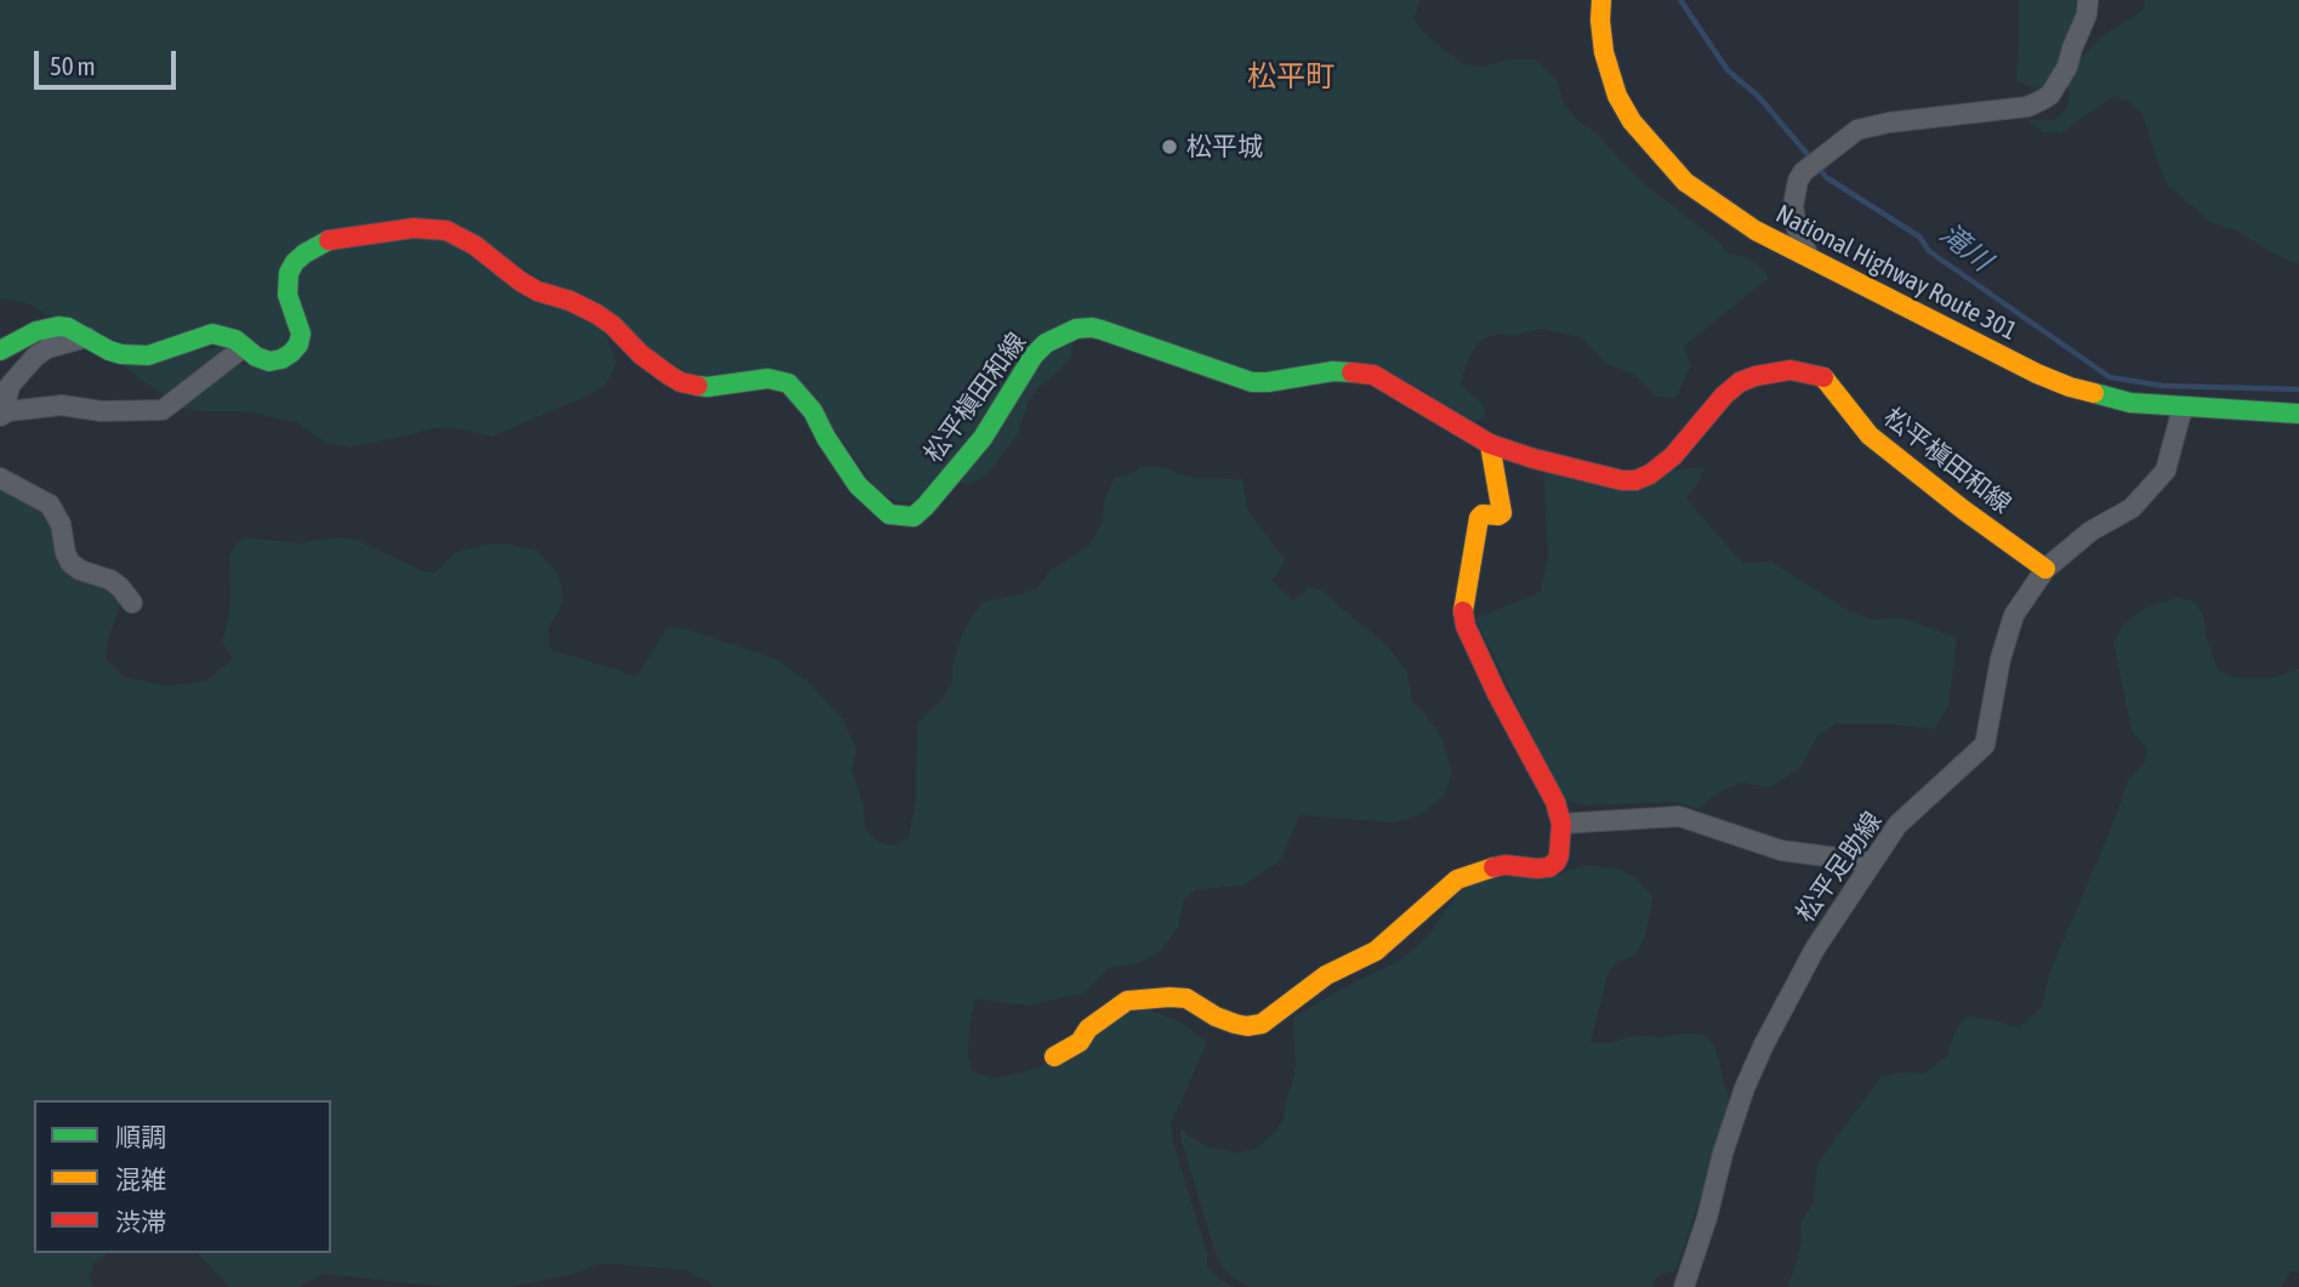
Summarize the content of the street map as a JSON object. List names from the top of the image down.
{
  "streets": {
    "main road": ["National Highway Route 301", "松平槇田和線"],
    "street": ["松平足助線"]
  },
  "crossings": [
    ["National Highway Route 301", "松平足助線"],
    ["松平槇田和線", "松平足助線"]
  ],
  "districts": ["松平町"],
  "water": ["滝川"],
  "places": ["松平城"],
  "legend": ["順調", "混雑", "渋滞"],
  "scale_bar": "50 m"
}
